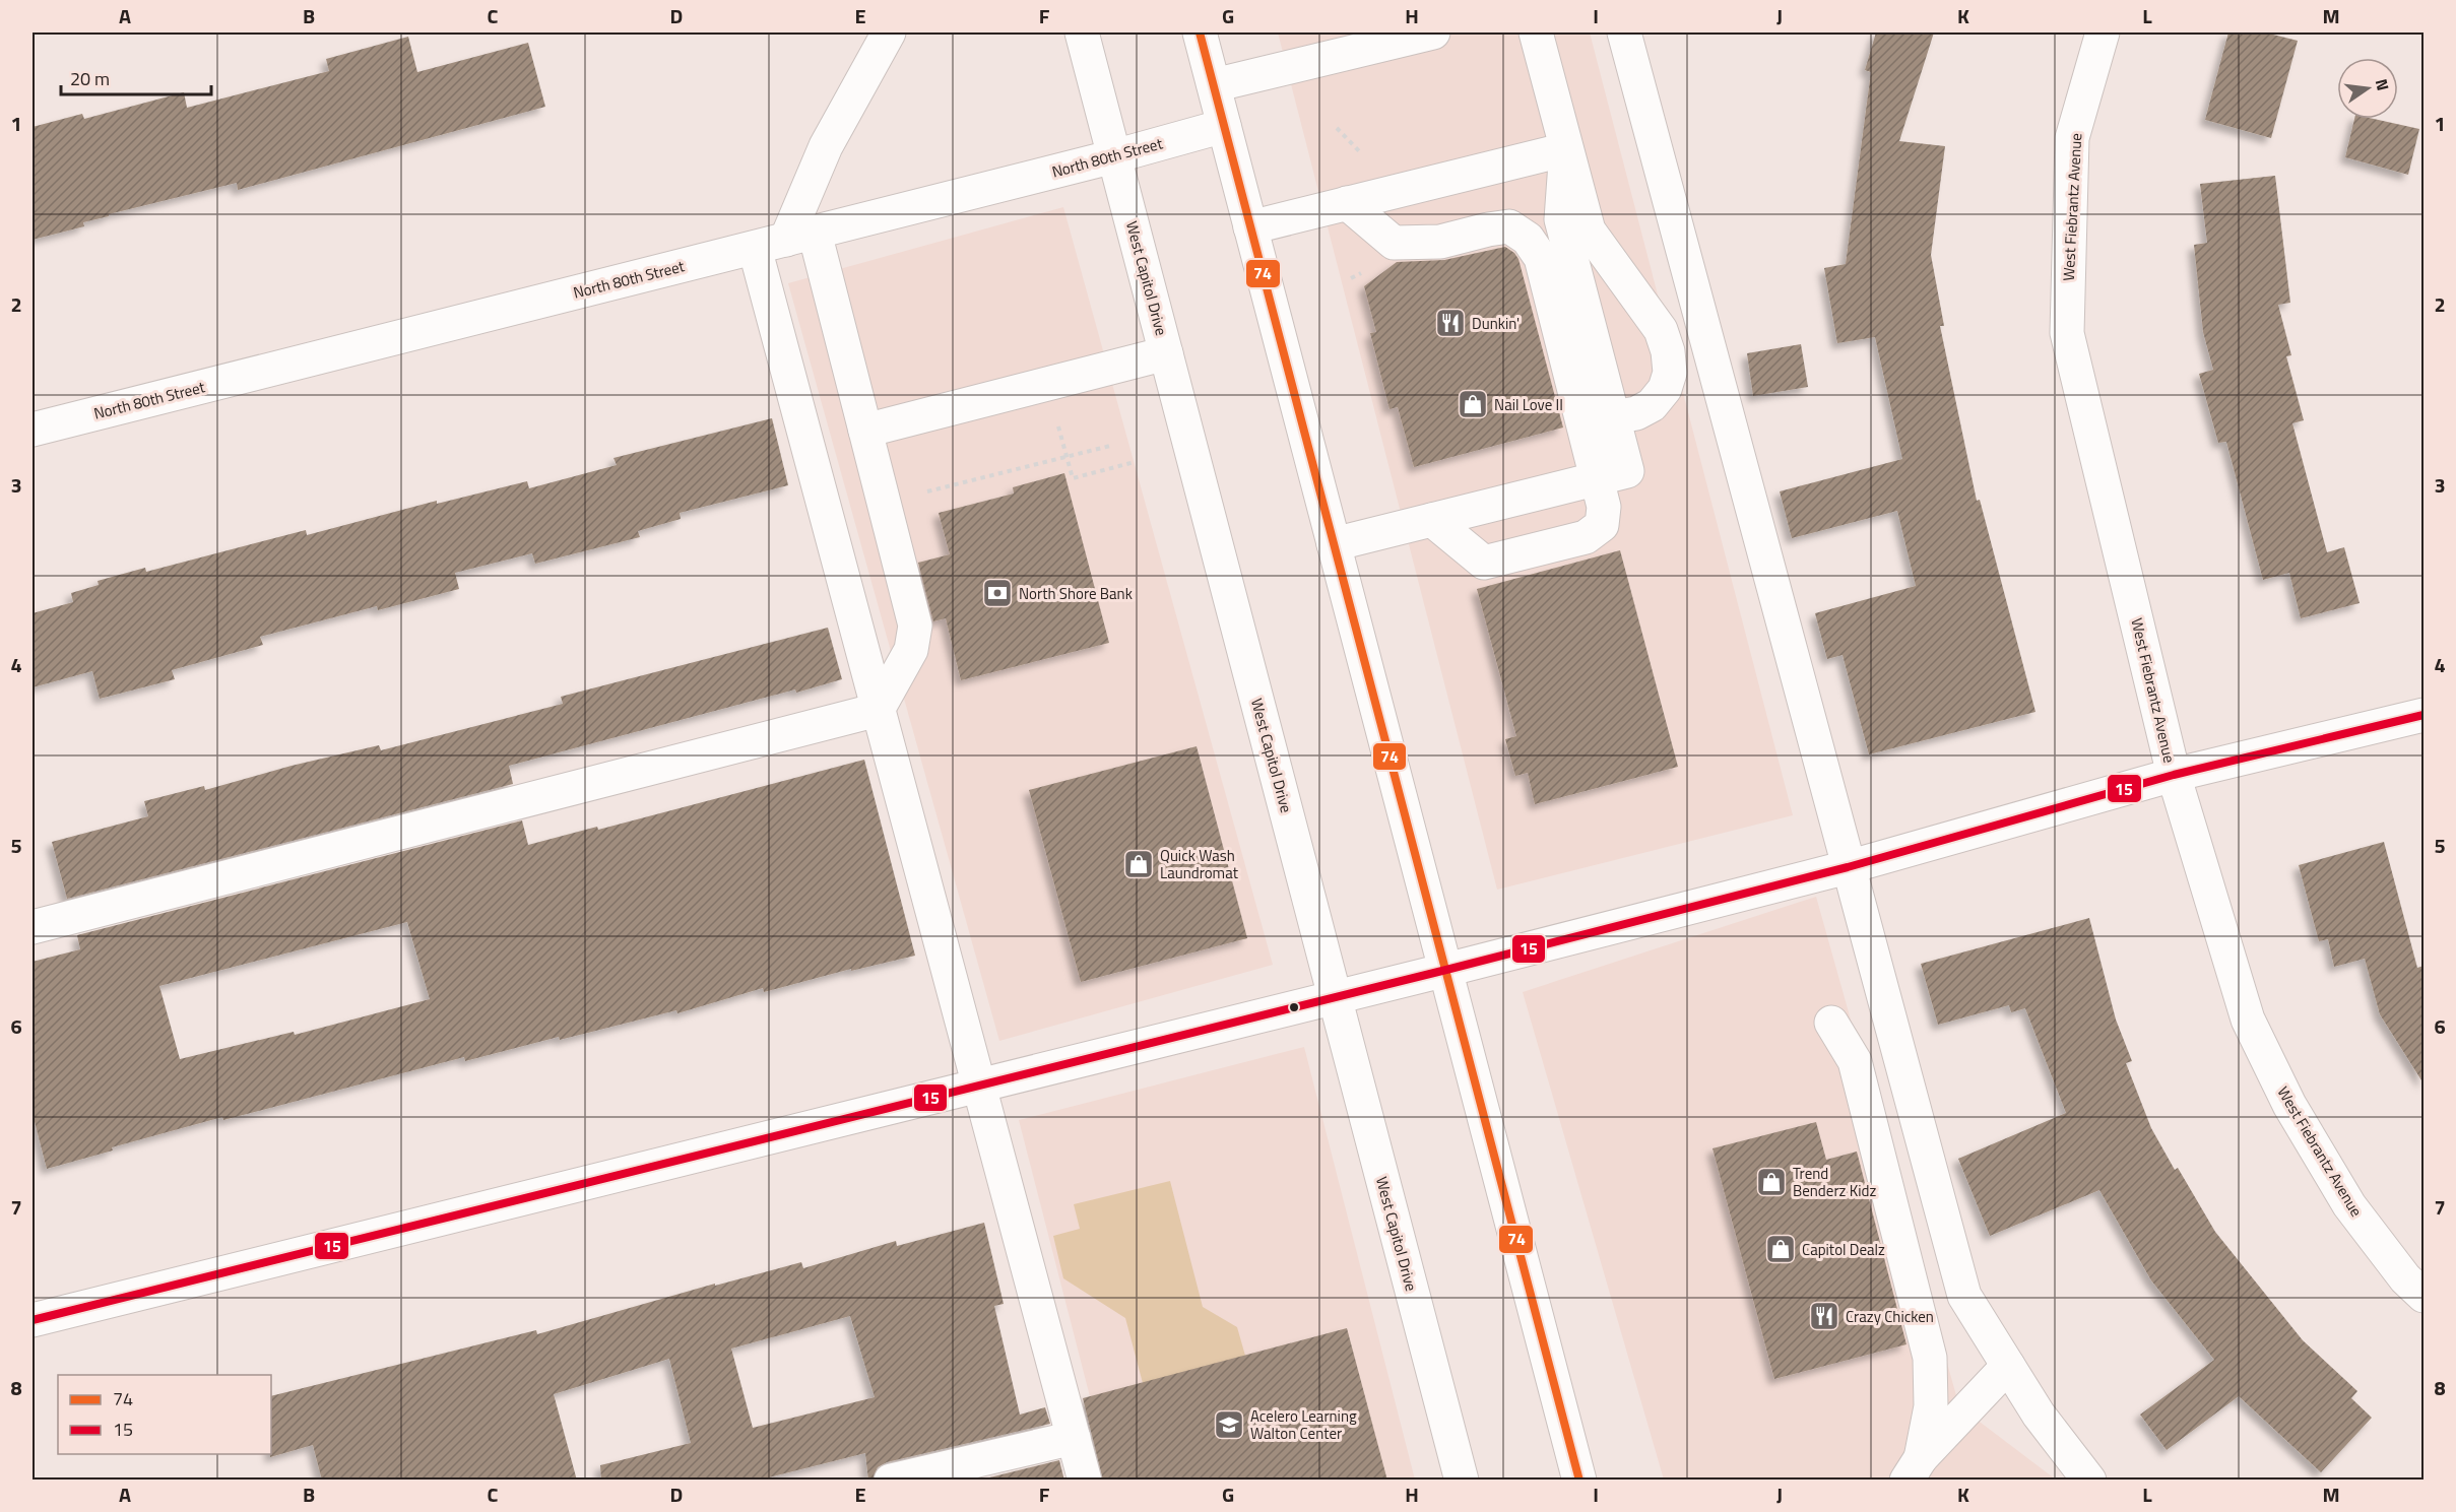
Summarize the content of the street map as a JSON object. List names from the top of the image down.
{
  "streets": {
    "street": ["North 80th Street", "West Fiebrantz Avenue", "West Capitol Drive"]
  },
  "crossings": [
    ["North 80th Street", "West Capitol Drive"]
  ],
  "places": {
    "restaurant": ["Dunkin'", "Crazy Chicken"],
    "shop": [
      "Nail Love II",
      "Quick Wash Laundromat",
      "Trend Benderz Kidz",
      "Capitol Dealz"
    ],
    "bank": ["North Shore Bank"],
    "school or university": ["Acelero Learning Walton Center"]
  },
  "lines": ["transit line 74", "transit line 15"],
  "legend": ["74", "15"],
  "scale_bar": "20 m",
  "north": "right",
  "grid": {
    "columns": [
      "A",
      "B",
      "C",
      "D",
      "E",
      "F",
      "G",
      "H",
      "I",
      "J",
      "K",
      "L",
      "M"
    ],
    "rows": [
      "1",
      "2",
      "3",
      "4",
      "5",
      "6",
      "7",
      "8"
    ]
  }
}
